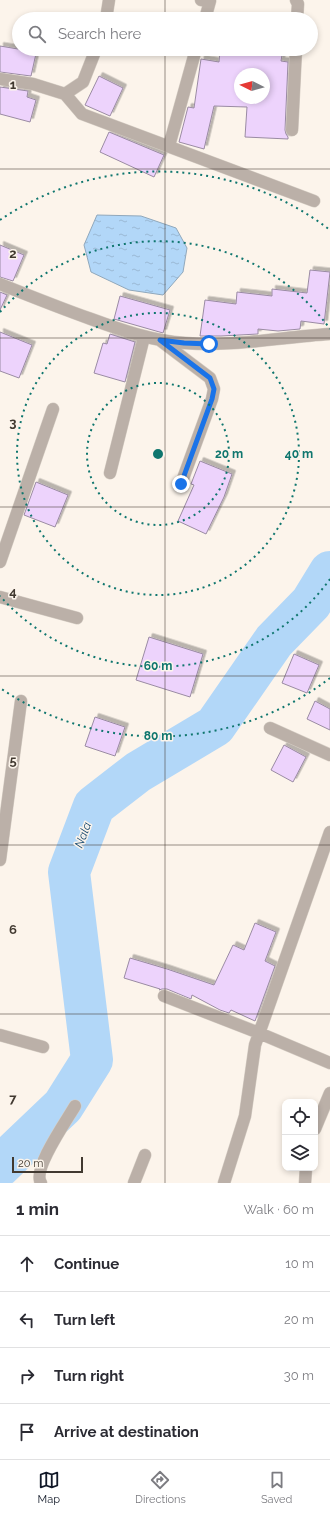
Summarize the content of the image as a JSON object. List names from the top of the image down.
{
  "water": ["Nala"],
  "scale_bar": "20 m",
  "north": "left",
  "page": {
    "search": "Search here",
    "scale": "20 m",
    "heading": ["1 min", "Walk · 60 m"],
    "list": [
      ["Continue", "10 m"],
      ["Turn left", "20 m"],
      ["Turn right", "30 m"],
      "Arrive at destination"
    ],
    "nav": ["Map", "Directions", "Saved"]
  },
  "grid": {
    "rows": [
      "1",
      "2",
      "3",
      "4",
      "5",
      "6",
      "7"
    ]
  },
  "rings": [
    "20 m",
    "40 m",
    "60 m",
    "80 m"
  ]
}
